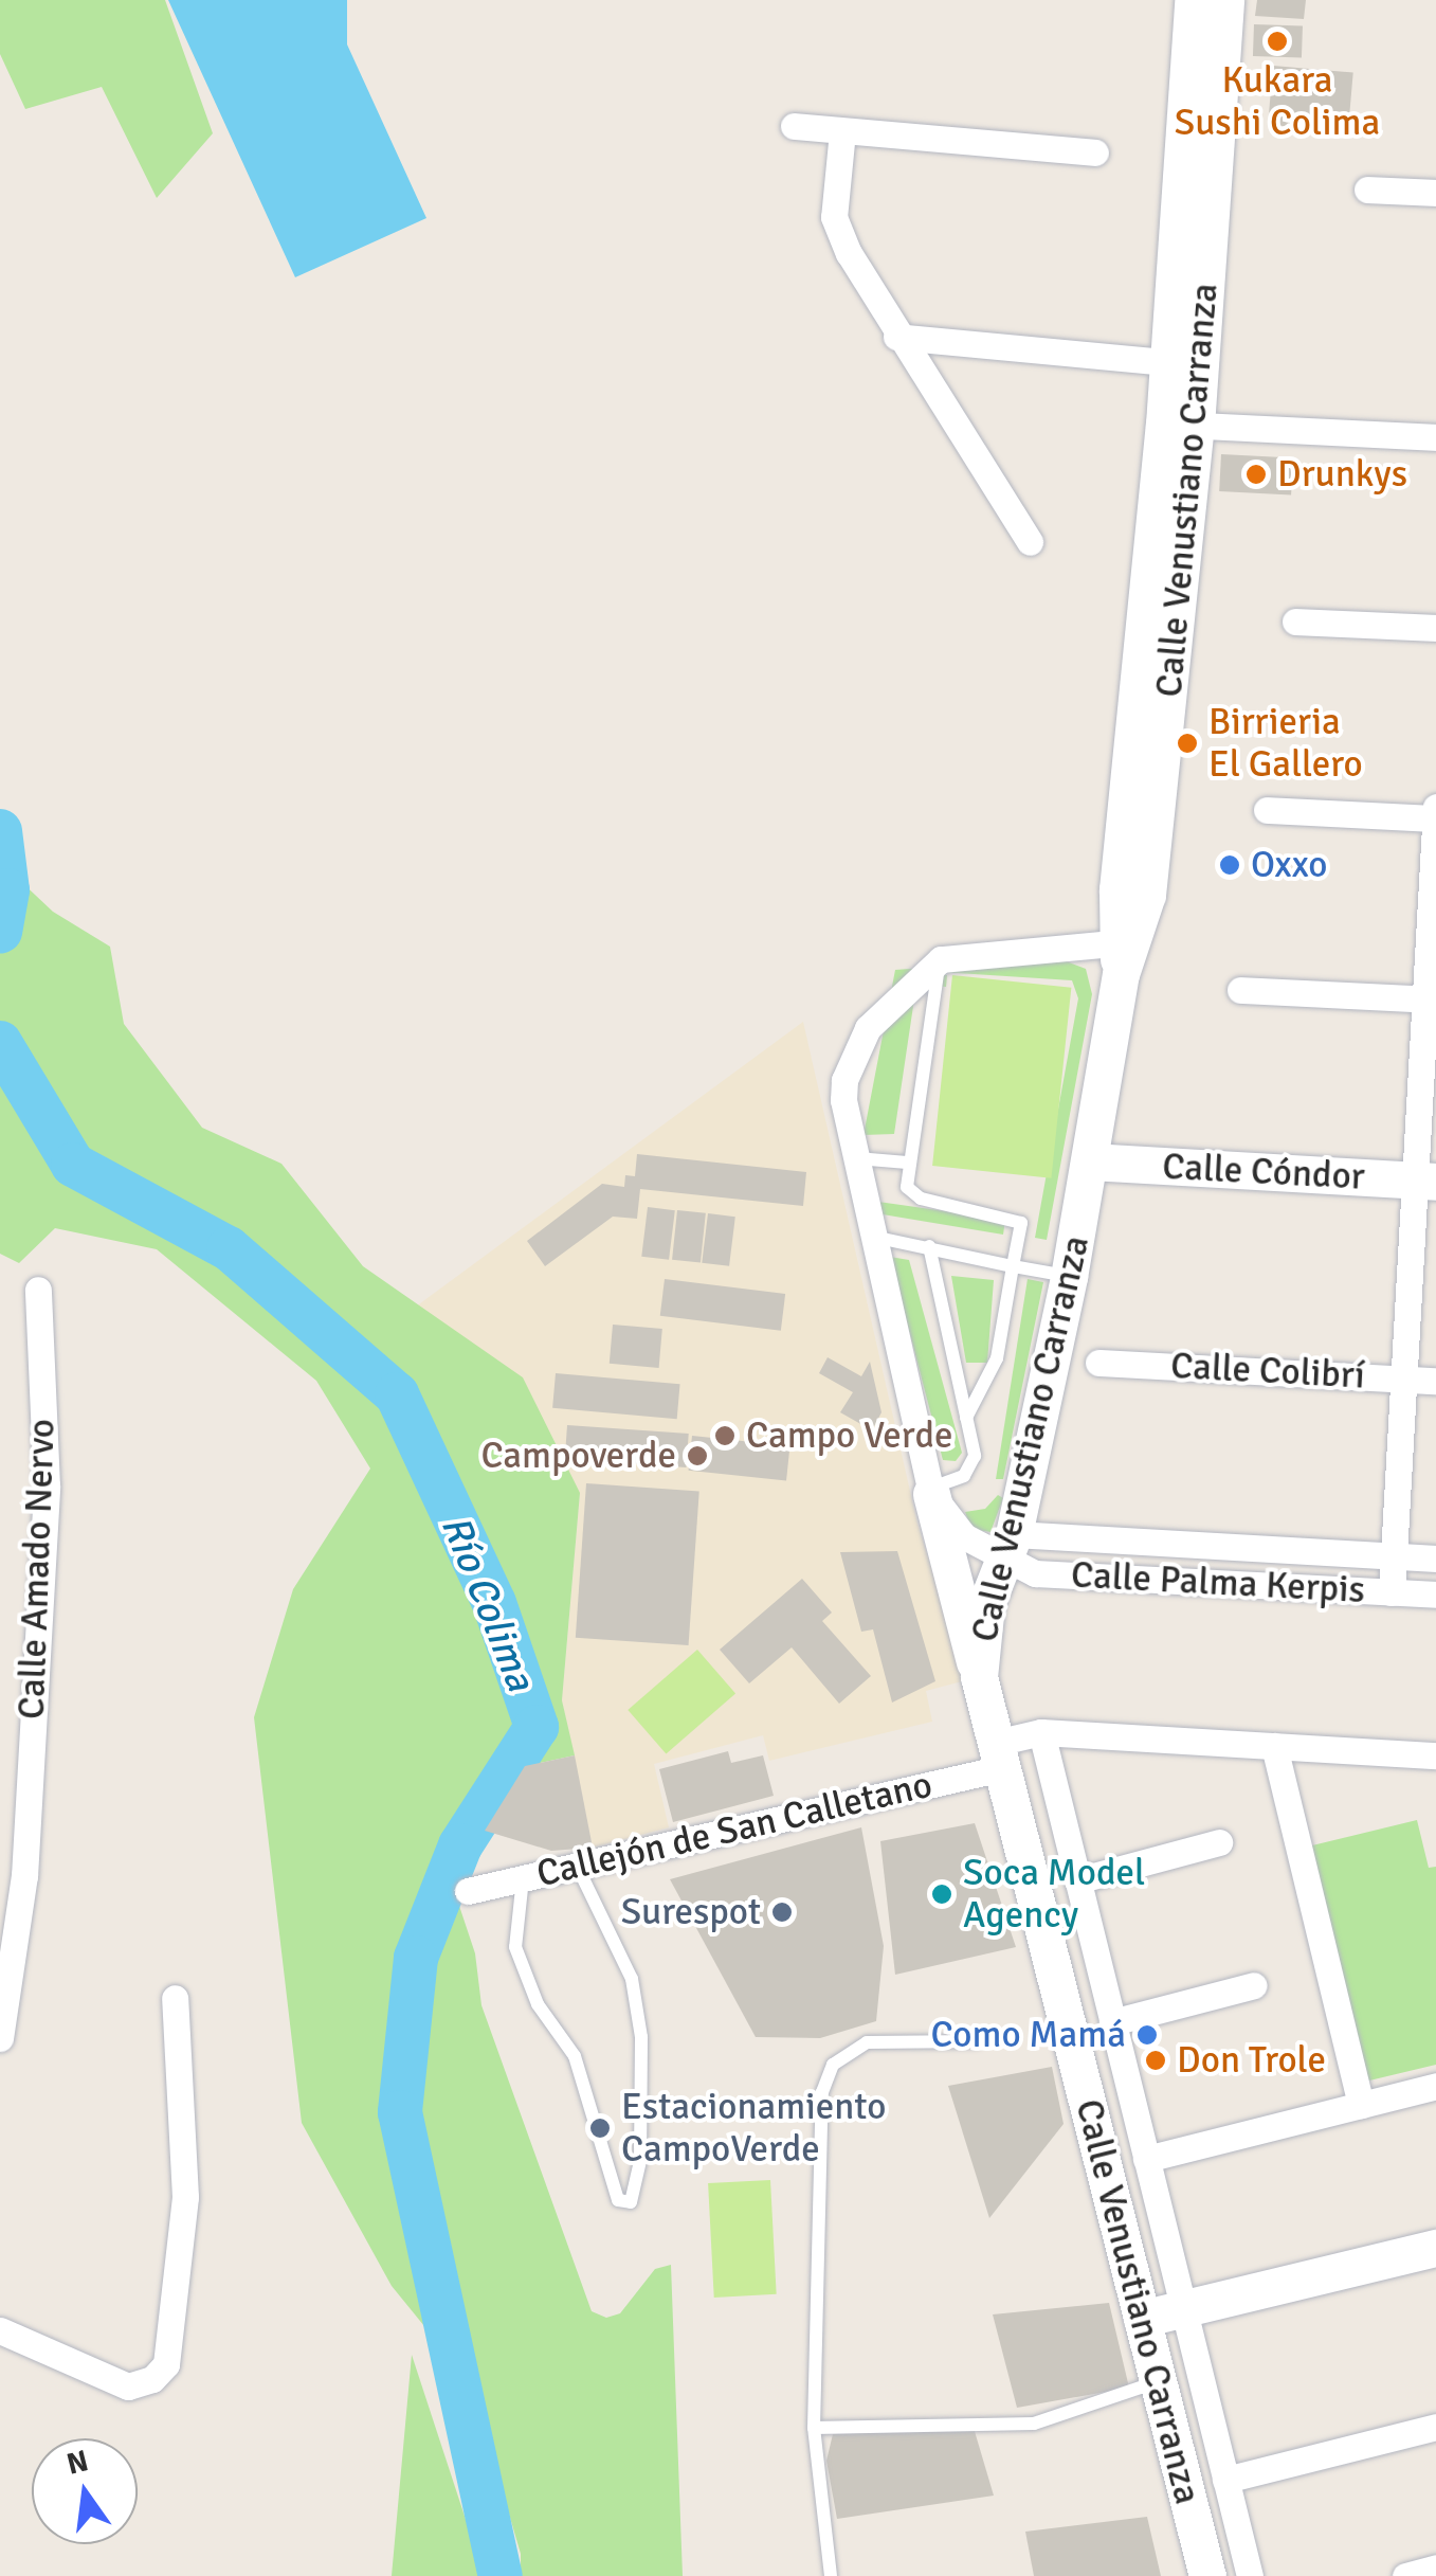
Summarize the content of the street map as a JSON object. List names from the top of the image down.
{
  "streets": {
    "street": [
      "Calle Venustiano Carranza",
      "Calle Cóndor",
      "Calle Colibrí",
      "Calle Amado Nervo",
      "Calle Palma Kerpis",
      "Callejón de San Calletano"
    ]
  },
  "crossings": [
    ["Calle Venustiano Carranza", "Calle Cóndor"],
    ["Calle Venustiano Carranza", "Calle Palma Kerpis"],
    ["Calle Venustiano Carranza", "Callejón de San Calletano"]
  ],
  "water": ["Río Colima"],
  "places": [
    "Kukara Sushi Colima",
    "Drunkys",
    "Birrieria El Gallero",
    "Oxxo",
    "Campo Verde",
    "Campoverde",
    "Soca Model Agency",
    "Surespot",
    "Como Mamá",
    "Don Trole",
    "Estacionamiento CampoVerde"
  ],
  "north": "top"
}
